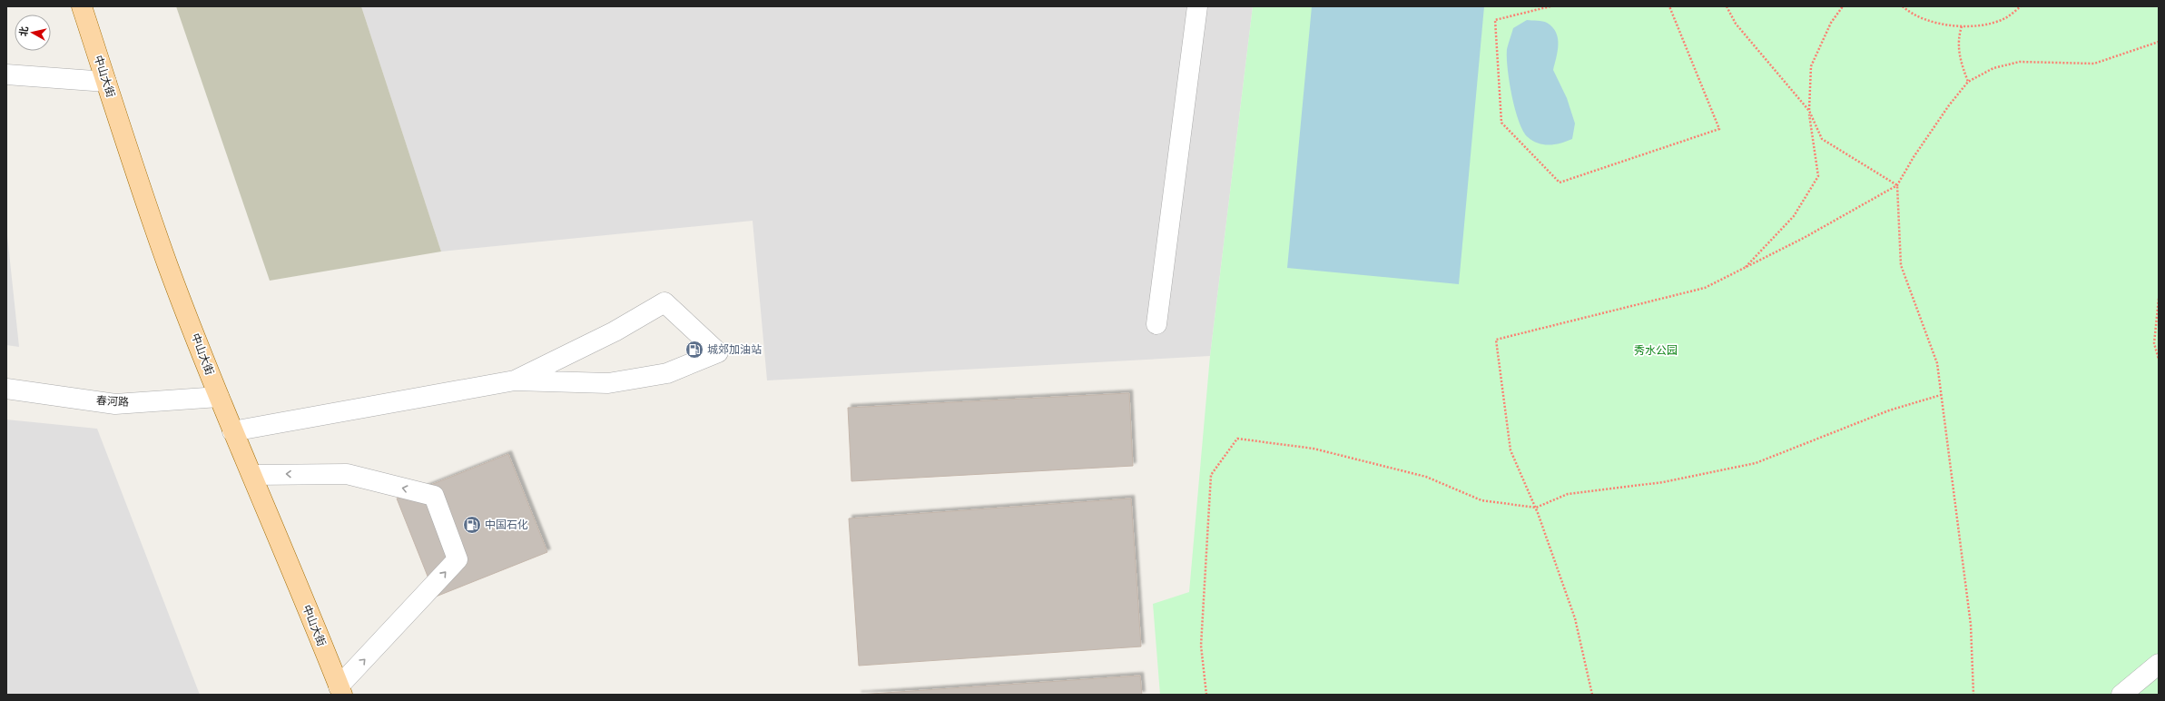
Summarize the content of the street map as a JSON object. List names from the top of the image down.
{
  "streets": {
    "main road": ["中山大街"],
    "street": ["春河路"]
  },
  "crossings": [
    ["中山大街", "春河路"]
  ],
  "parks": ["秀水公园"],
  "places": {
    "fuel station": ["城郊加油站", "中国石化"]
  },
  "north": "left"
}
